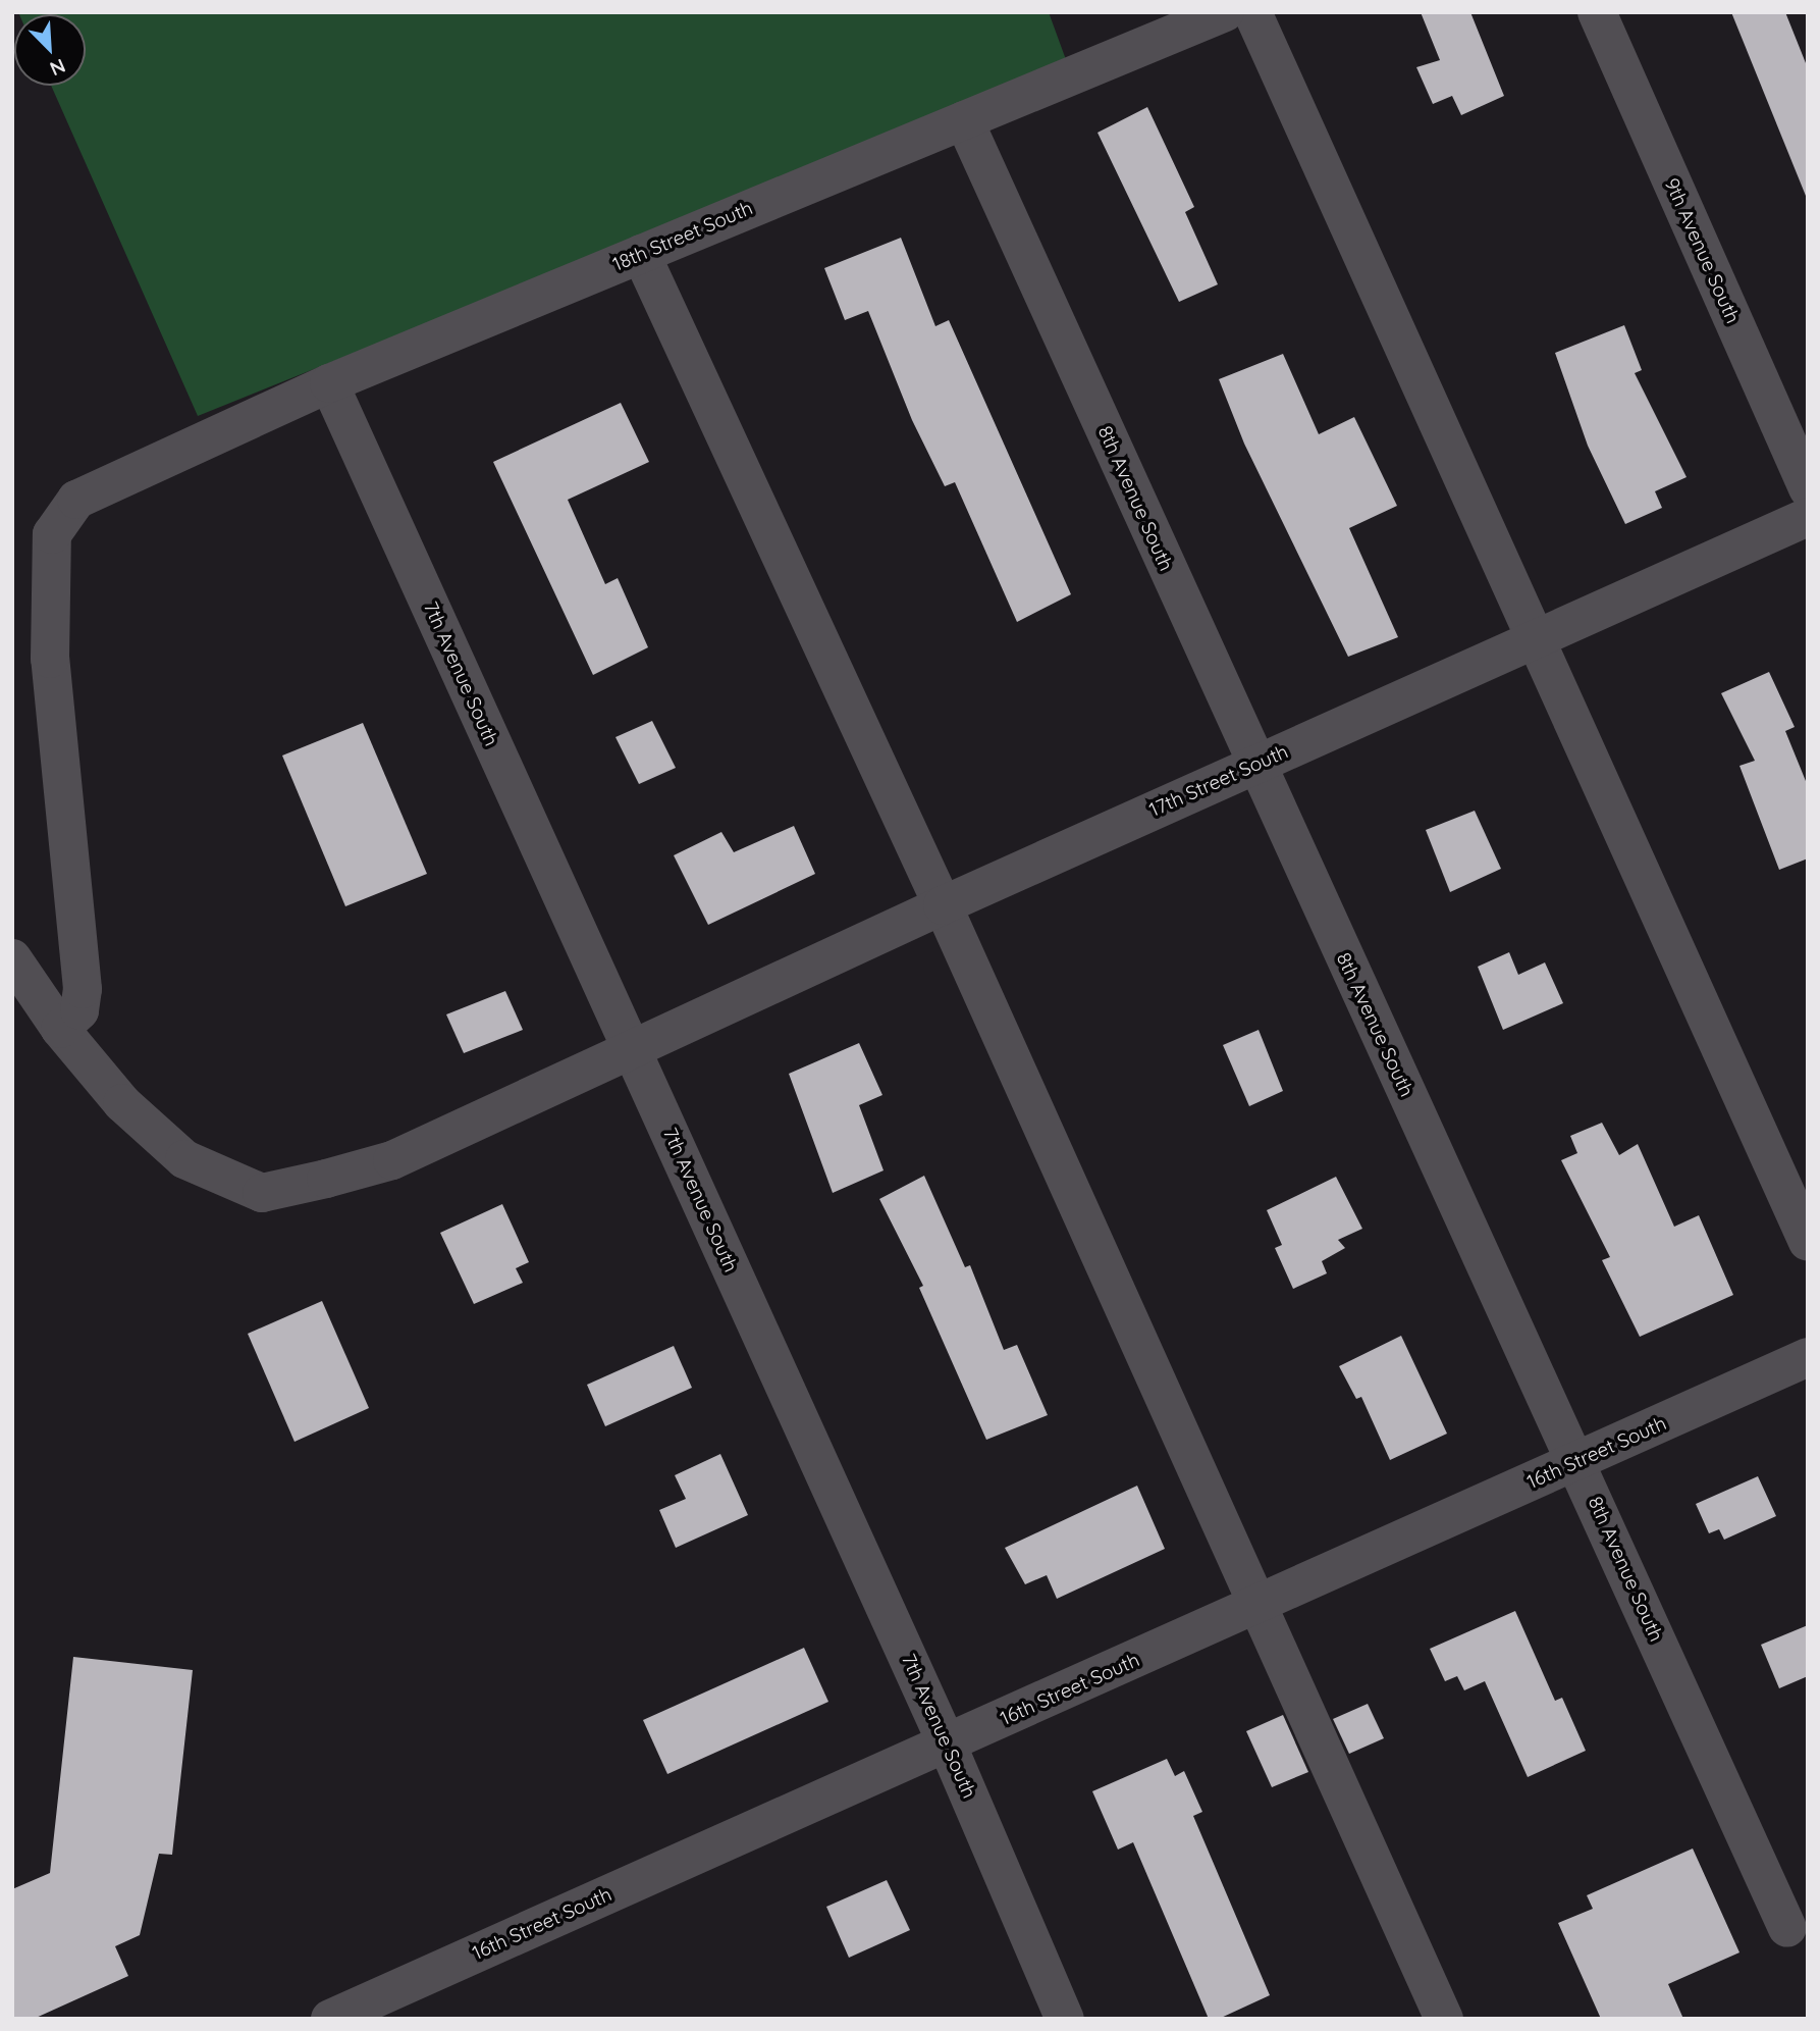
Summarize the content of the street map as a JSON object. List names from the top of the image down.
{
  "streets": {
    "street": [
      "18th Street South",
      "9th Avenue South",
      "8th Avenue South",
      "7th Avenue South",
      "17th Street South",
      "16th Street South"
    ]
  },
  "crossings": [
    ["18th Street South", "8th Avenue South"],
    ["18th Street South", "7th Avenue South"],
    ["18th Street South", "17th Street South"],
    ["8th Avenue South", "17th Street South"],
    ["8th Avenue South", "16th Street South"],
    ["7th Avenue South", "17th Street South"],
    ["7th Avenue South", "16th Street South"]
  ],
  "north": "bottom right"
}
